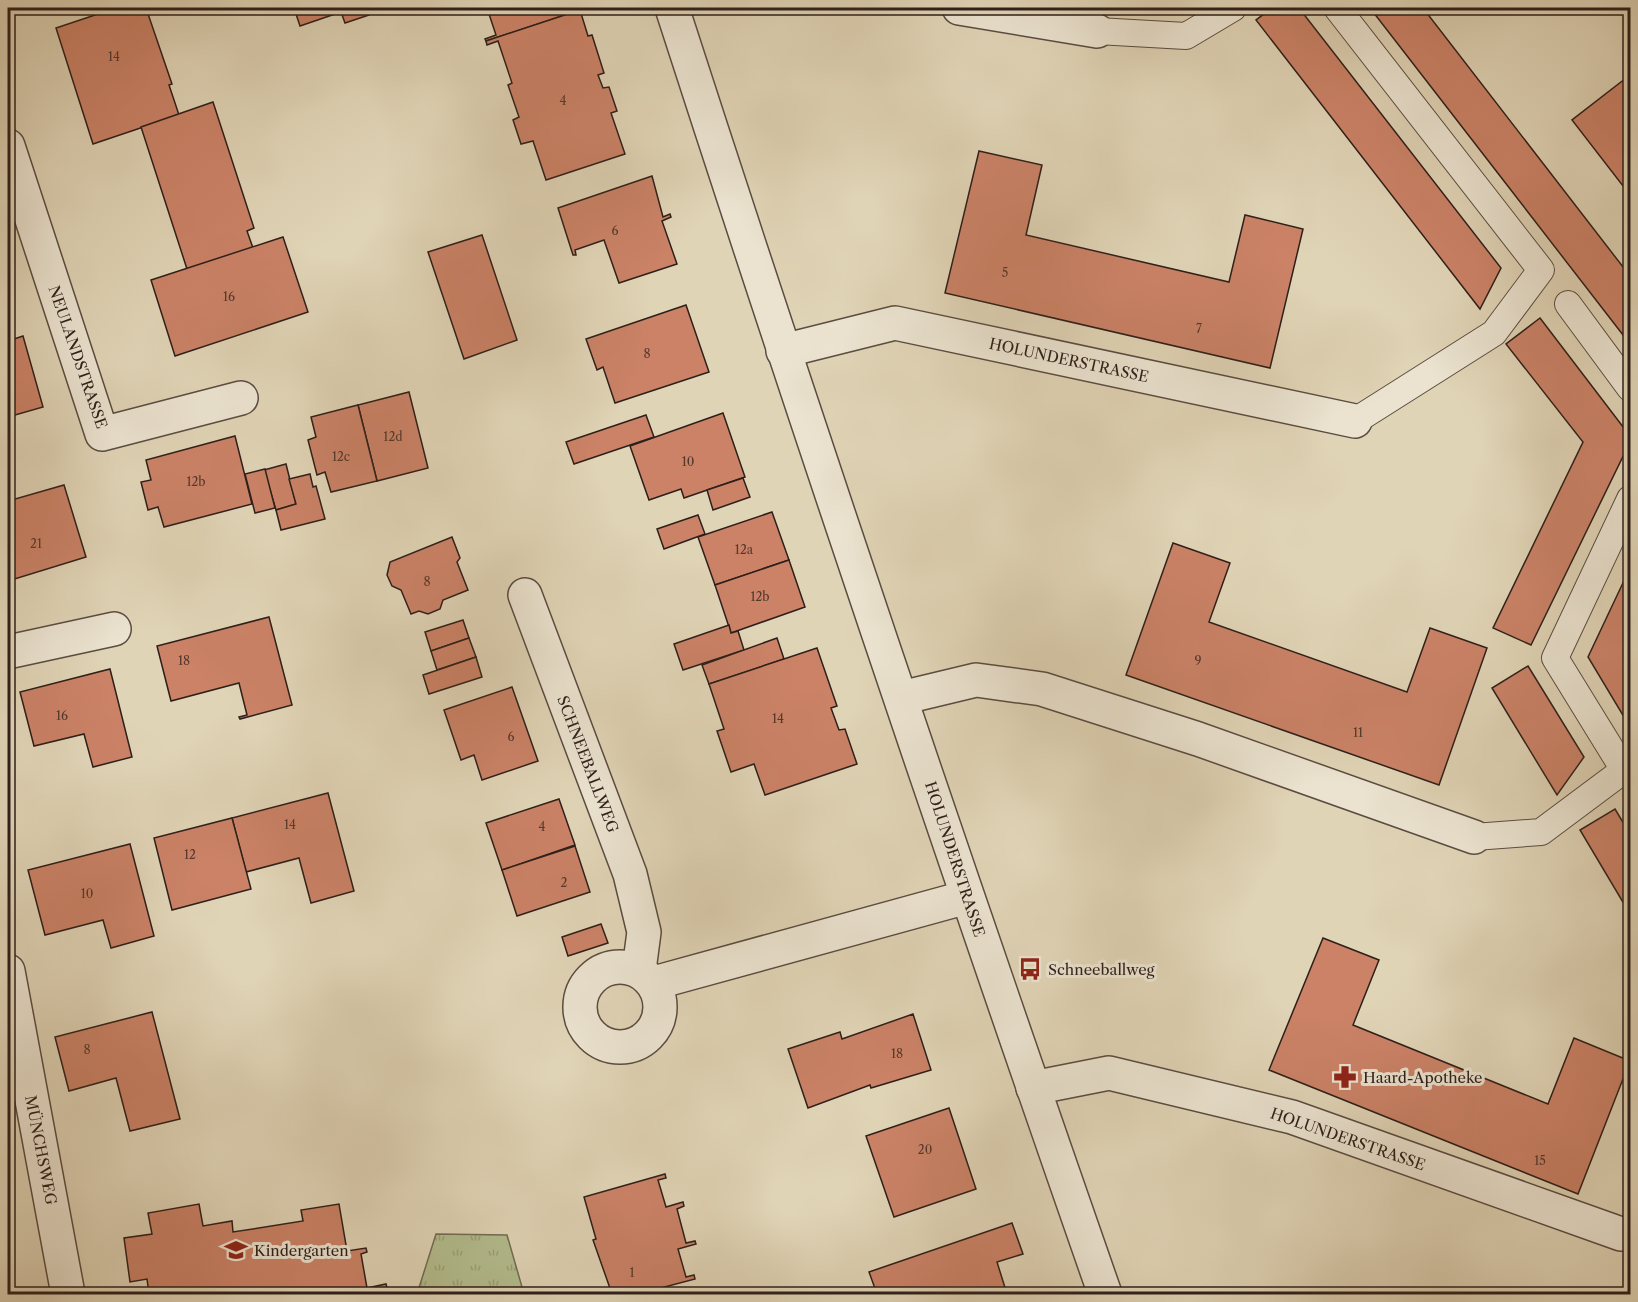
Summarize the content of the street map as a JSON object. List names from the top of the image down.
{
  "streets": {
    "street": [
      "NEULANDSTRASSE",
      "HOLUNDERSTRASSE",
      "SCHNEEBALLWEG",
      "MÜNCHSWEG"
    ]
  },
  "crossings": [
    ["HOLUNDERSTRASSE", "SCHNEEBALLWEG"]
  ],
  "places": {
    "bus stop": ["Schneeballweg"],
    "pharmacy": ["Haard-Apotheke"],
    "school or university": ["Kindergarten"]
  },
  "house_numbers": [
    "14",
    "4",
    "6",
    "5",
    "16",
    "7",
    "8",
    "12d",
    "12c",
    "10",
    "12b",
    "21",
    "12a",
    "8",
    "12b",
    "18",
    "9",
    "16",
    "14",
    "11",
    "6",
    "14",
    "4",
    "12",
    "2",
    "10",
    "8",
    "18",
    "20",
    "15",
    "1"
  ]
}
